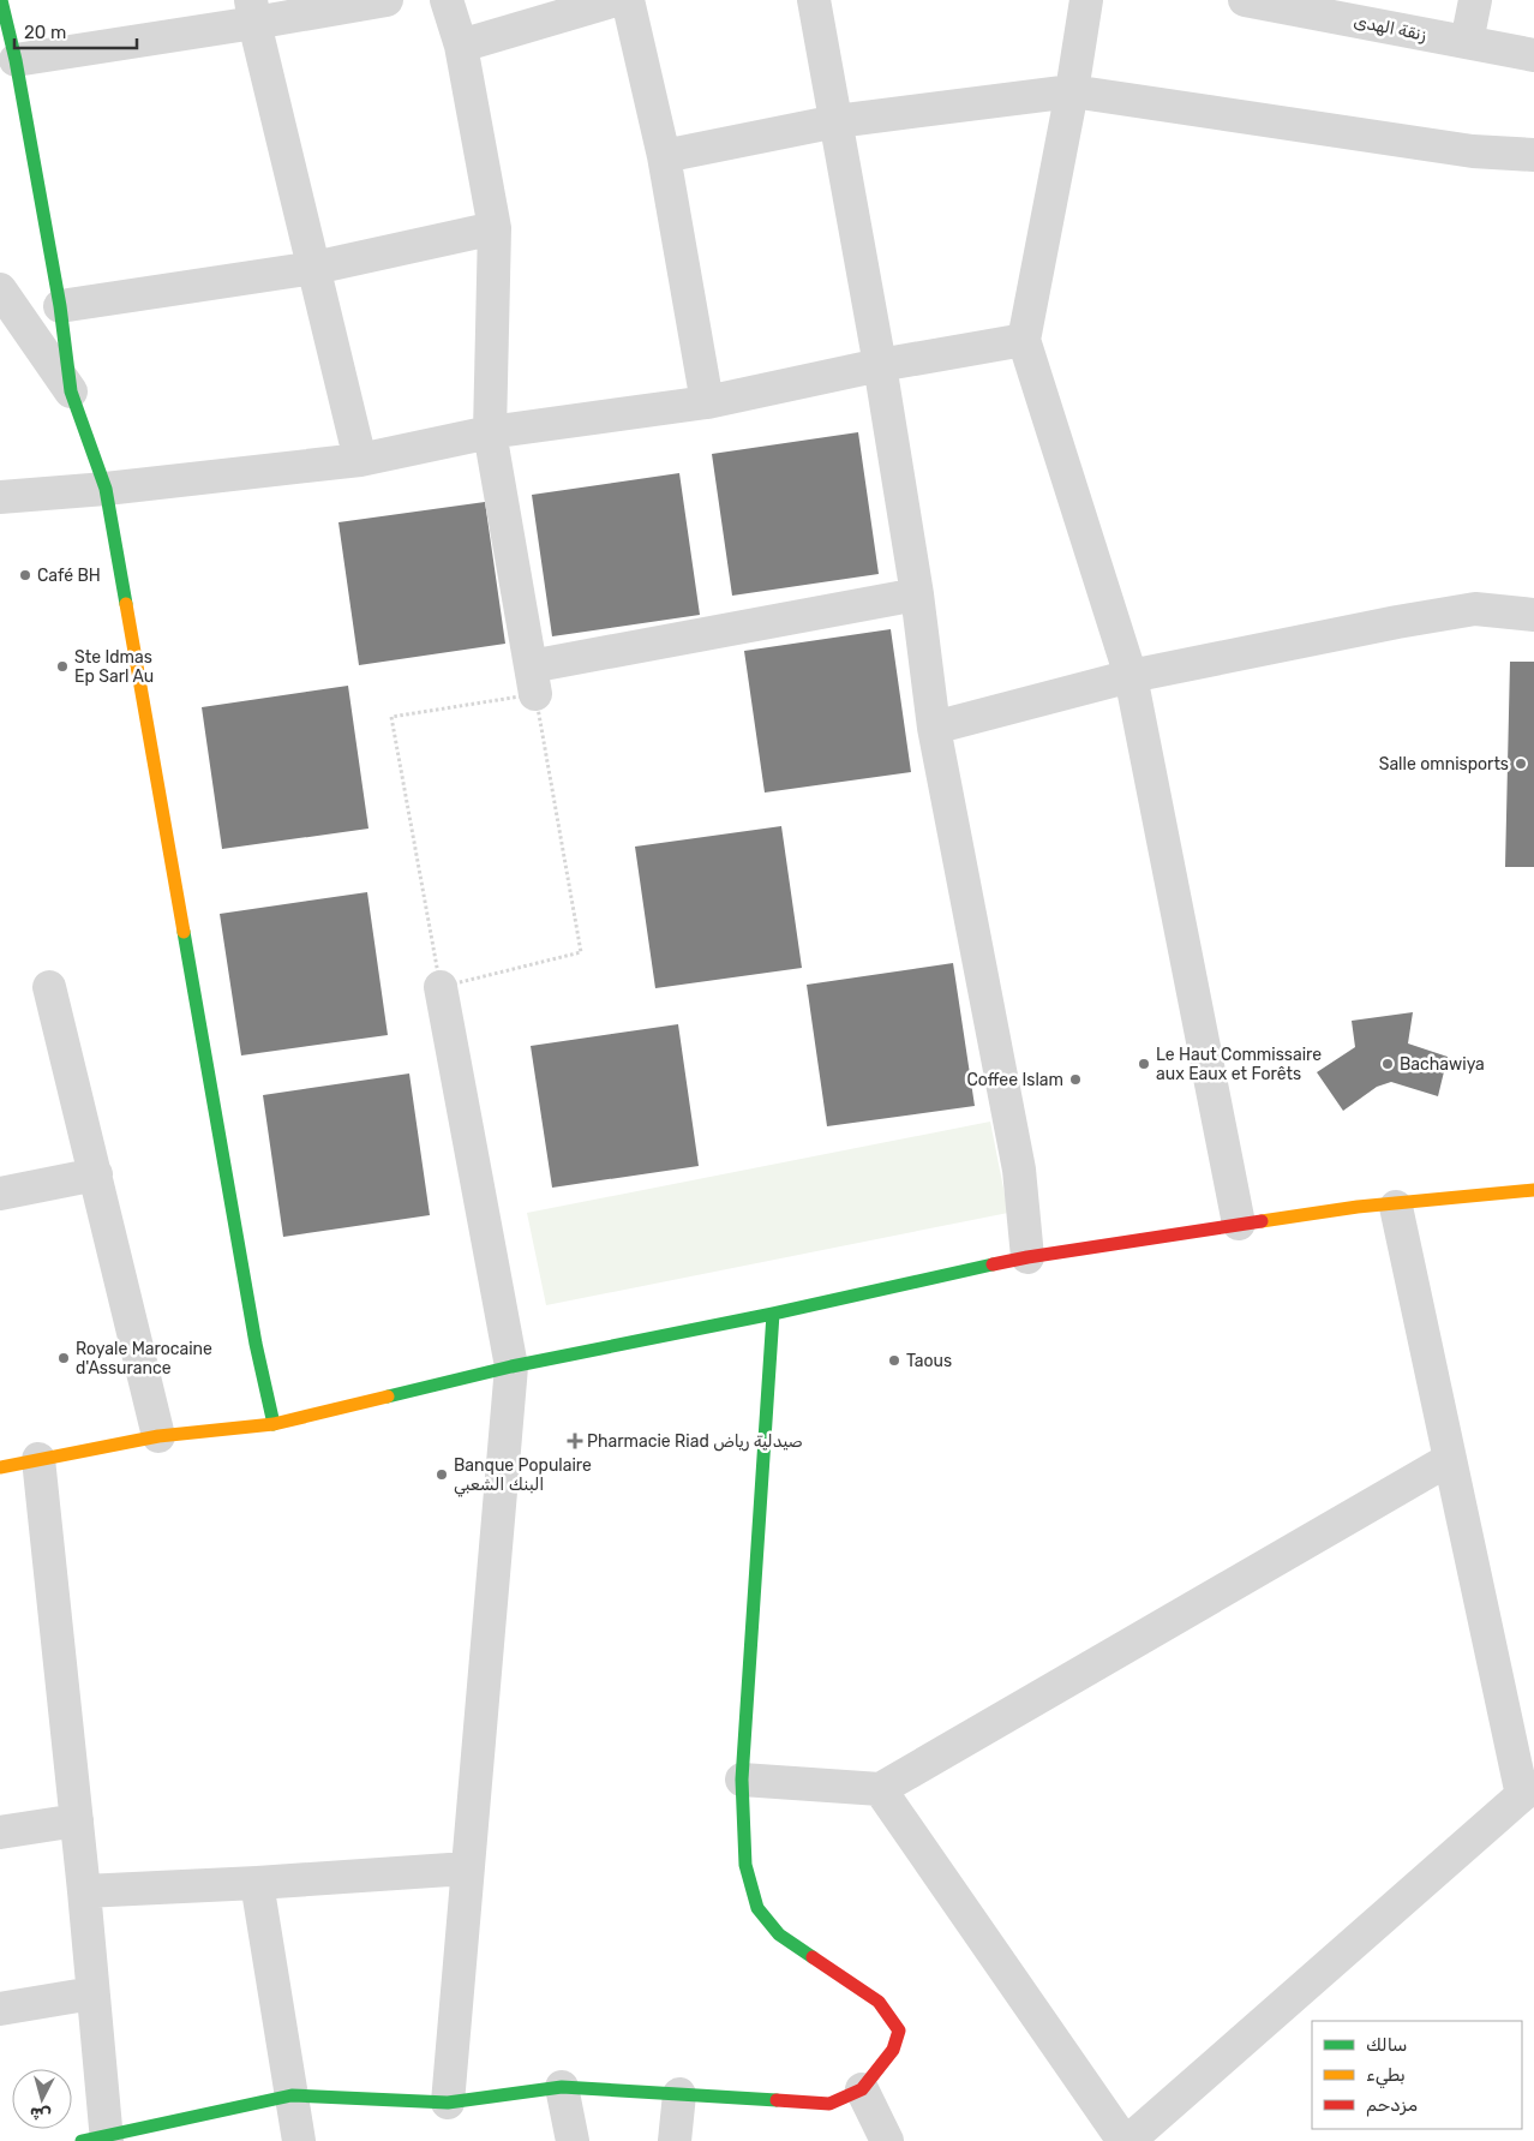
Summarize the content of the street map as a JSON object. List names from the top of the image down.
{
  "streets": {
    "street": ["زنقة الهدى"]
  },
  "places": {
    "other": [
      "Café BH",
      "Ste Idmas Ep Sarl Au",
      "Salle omnisports",
      "Le Haut Commissaire aux Eaux et Forêts",
      "Bachawiya",
      "Coffee Islam",
      "Royale Marocaine d'Assurance",
      "Taous",
      "Banque Populaire البنك الشعبي"
    ],
    "health": ["Pharmacie Riad صيدلية رياض"]
  },
  "legend": ["سالك", "بطيء", "مزدحم"],
  "scale_bar": "20 m",
  "north": "bottom"
}
